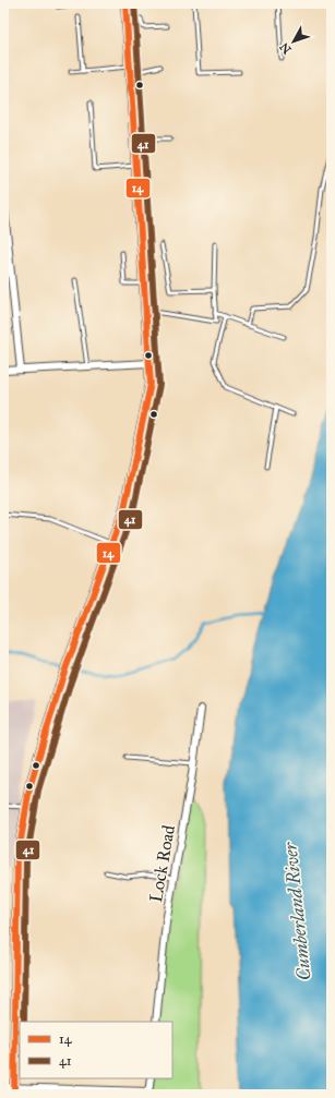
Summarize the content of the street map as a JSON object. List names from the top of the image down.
{
  "streets": {
    "street": ["Lock Road"]
  },
  "water": ["Cumberland River"],
  "lines": ["transit line 14", "transit line 41"],
  "legend": ["14", "41"],
  "north": "bottom left"
}
